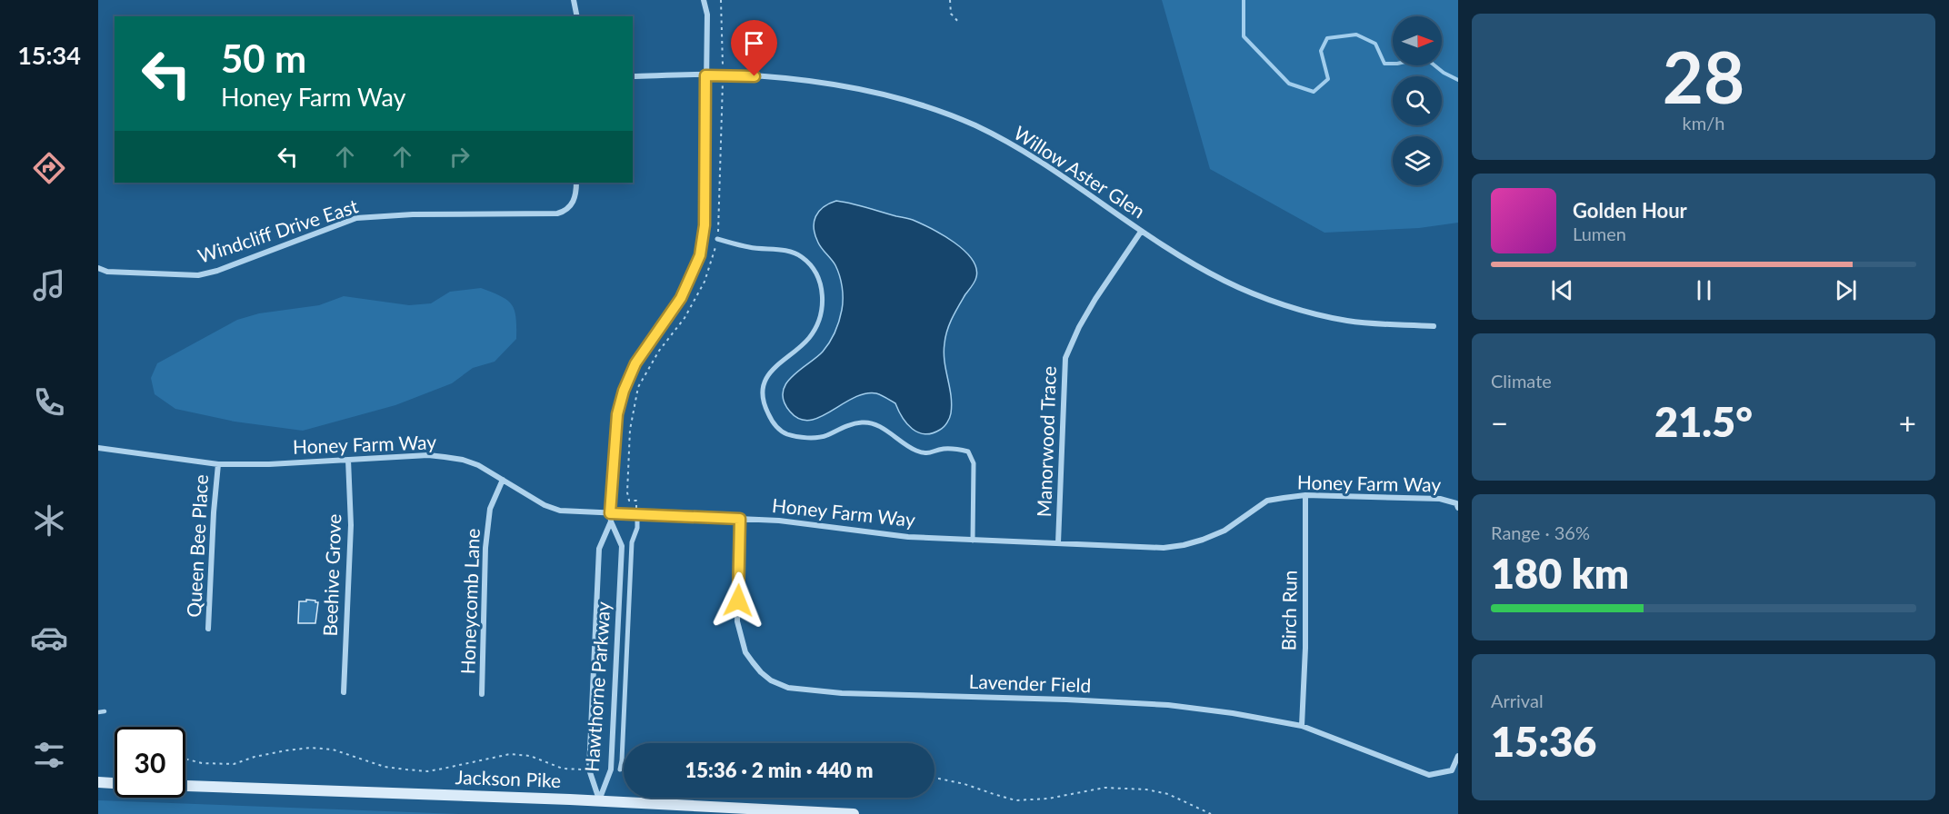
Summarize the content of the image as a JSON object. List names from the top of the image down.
{
  "streets": {
    "main road": ["Jackson Pike"],
    "street": [
      "Willow Aster Glen",
      "Windcliff Drive East",
      "Manorwood Trace",
      "Honey Farm Way",
      "Queen Bee Place",
      "Beehive Grove",
      "Honeycomb Lane",
      "Birch Run",
      "Lavender Field",
      "Hawthorne Parkway"
    ]
  },
  "crossings": [
    ["Willow Aster Glen", "Manorwood Trace"],
    ["Willow Aster Glen", "Hawthorne Parkway"],
    ["Manorwood Trace", "Honey Farm Way"],
    ["Honey Farm Way", "Queen Bee Place"],
    ["Honey Farm Way", "Beehive Grove"],
    ["Honey Farm Way", "Honeycomb Lane"],
    ["Honey Farm Way", "Birch Run"],
    ["Honey Farm Way", "Lavender Field"],
    ["Honey Farm Way", "Hawthorne Parkway"],
    ["Birch Run", "Lavender Field"],
    ["Hawthorne Parkway", "Jackson Pike"]
  ],
  "north": "right",
  "page": {
    "tabs": "15:34",
    "tile": [
      ["28", "km/h"],
      "Climate",
      ["Range · 36%", "180 km"],
      ["Arrival", "15:36"]
    ],
    "turn": ["50 m", "Honey Farm Way"],
    "song": ["Golden Hour", "Lumen"],
    "heat": ["−", "21.5°", "+"],
    "limit": "30",
    "trip": "15:36 · 2 min · 440 m"
  }
}
